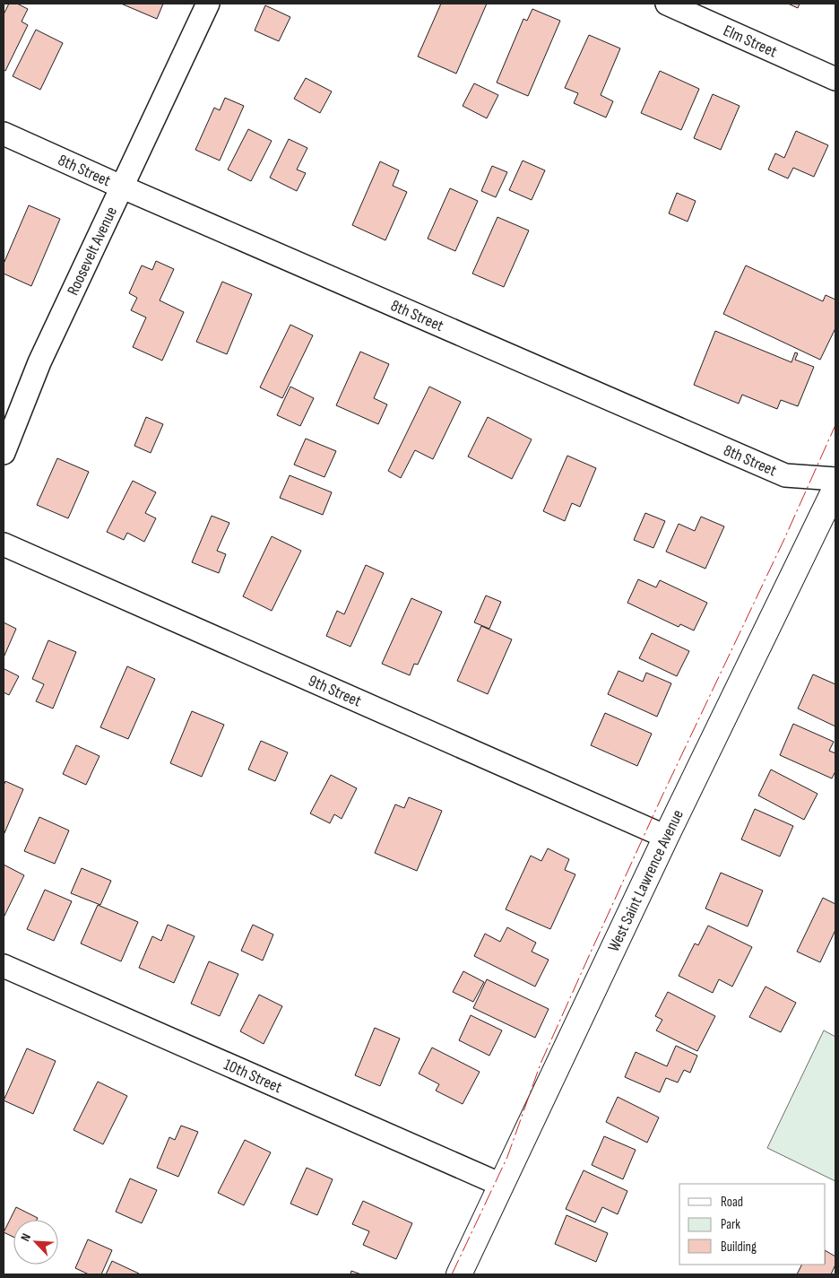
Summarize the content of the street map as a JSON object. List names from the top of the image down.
{
  "streets": {
    "street": [
      "Elm Street",
      "8th Street",
      "Roosevelt Avenue",
      "9th Street",
      "West Saint Lawrence Avenue",
      "10th Street"
    ]
  },
  "crossings": [
    ["8th Street", "Roosevelt Avenue"],
    ["9th Street", "West Saint Lawrence Avenue"],
    ["West Saint Lawrence Avenue", "10th Street"]
  ],
  "legend": ["Road", "Park", "Building"],
  "north": "top left"
}
